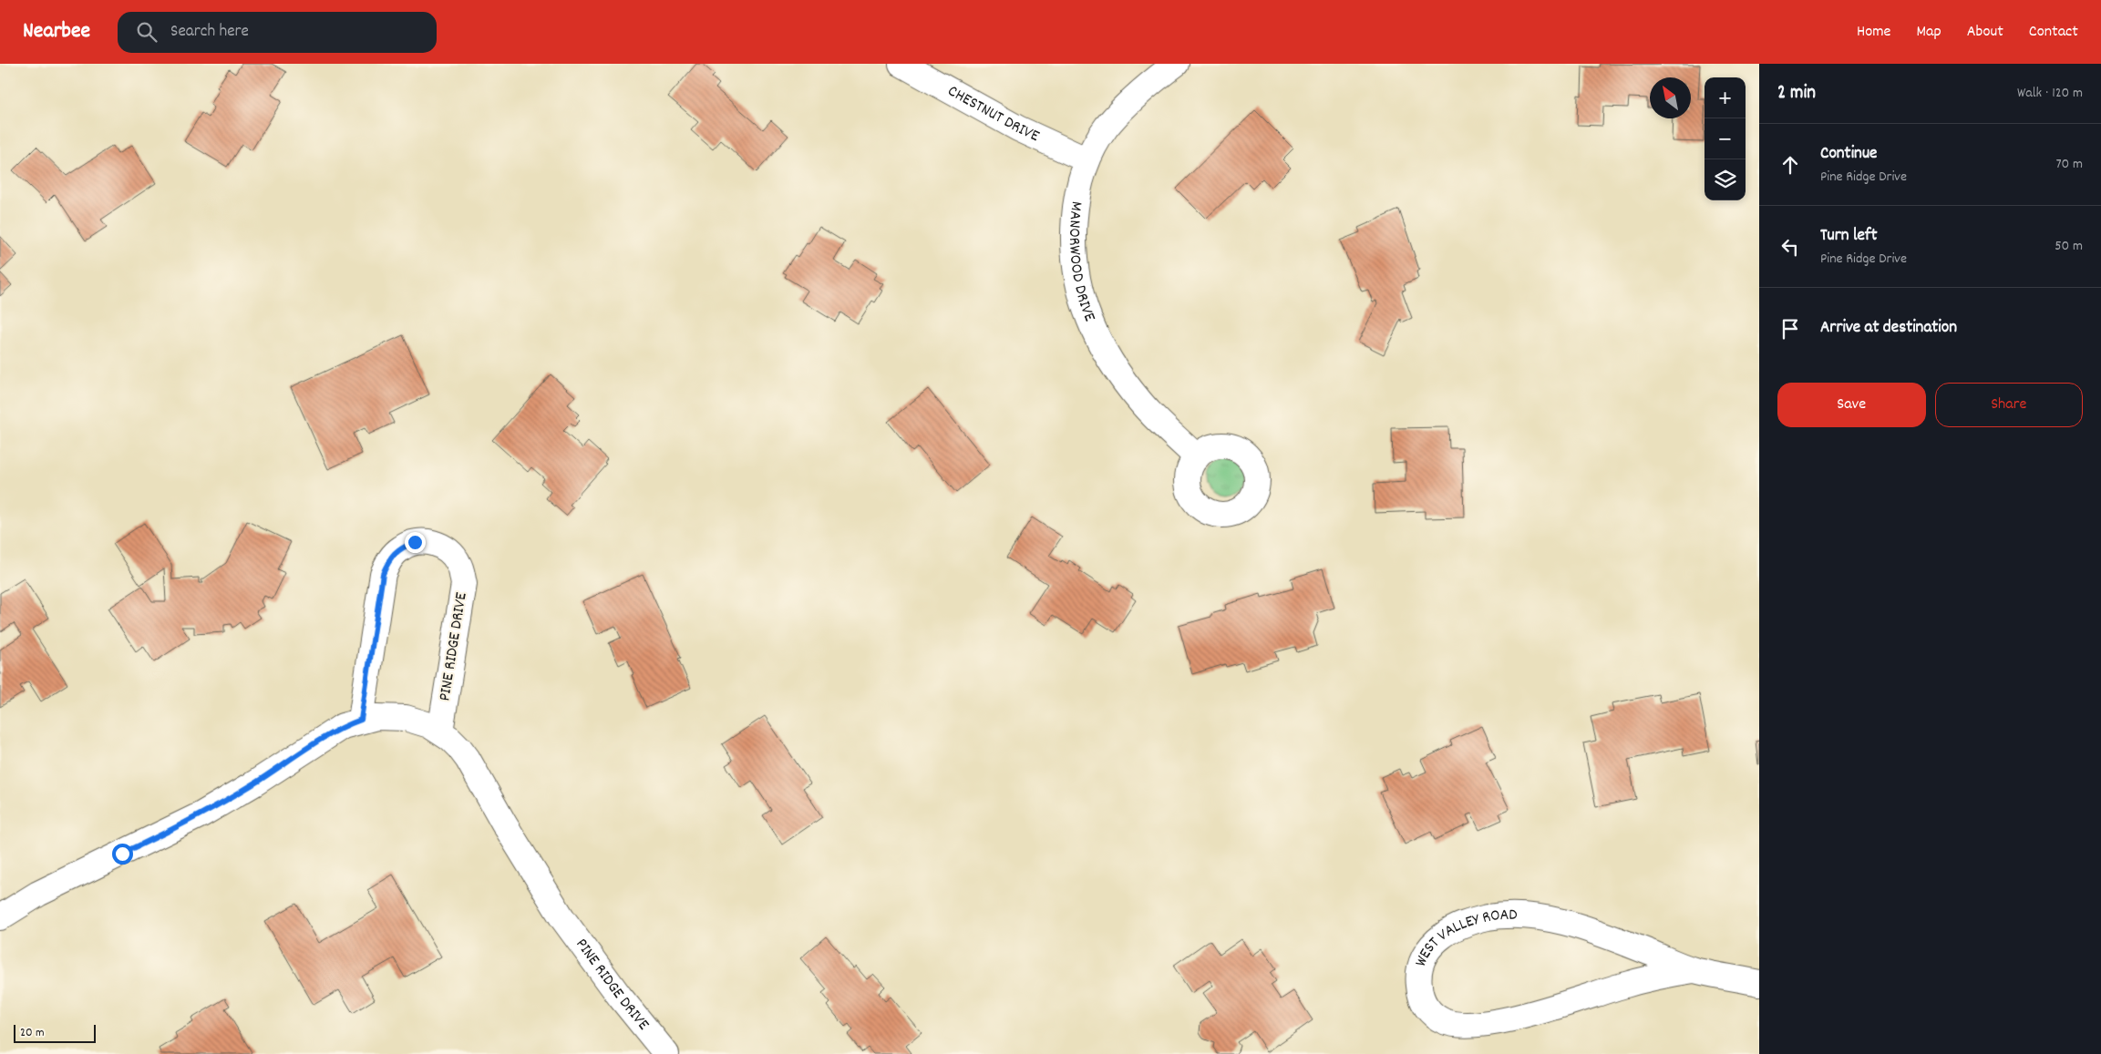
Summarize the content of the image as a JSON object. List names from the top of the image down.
{
  "streets": {
    "street": [
      "CHESTNUT DRIVE",
      "MANORWOOD DRIVE",
      "PINE RIDGE DRIVE",
      "WEST VALLEY ROAD"
    ]
  },
  "crossings": [
    ["CHESTNUT DRIVE", "MANORWOOD DRIVE"]
  ],
  "scale_bar": "20 m",
  "north": "top left",
  "page": {
    "header": "Nearbee",
    "search": "Search here",
    "nav": [
      "Home",
      "Map",
      "About",
      "Contact"
    ],
    "heading": ["2 min", "Walk · 120 m"],
    "map_buttons": ["+", "−"],
    "list": [
      ["Continue", "Pine Ridge Drive", "70 m"],
      ["Turn left", "Pine Ridge Drive", "50 m"],
      "Arrive at destination"
    ],
    "buttons": ["Save", "Share"],
    "scale": "20 m"
  }
}
